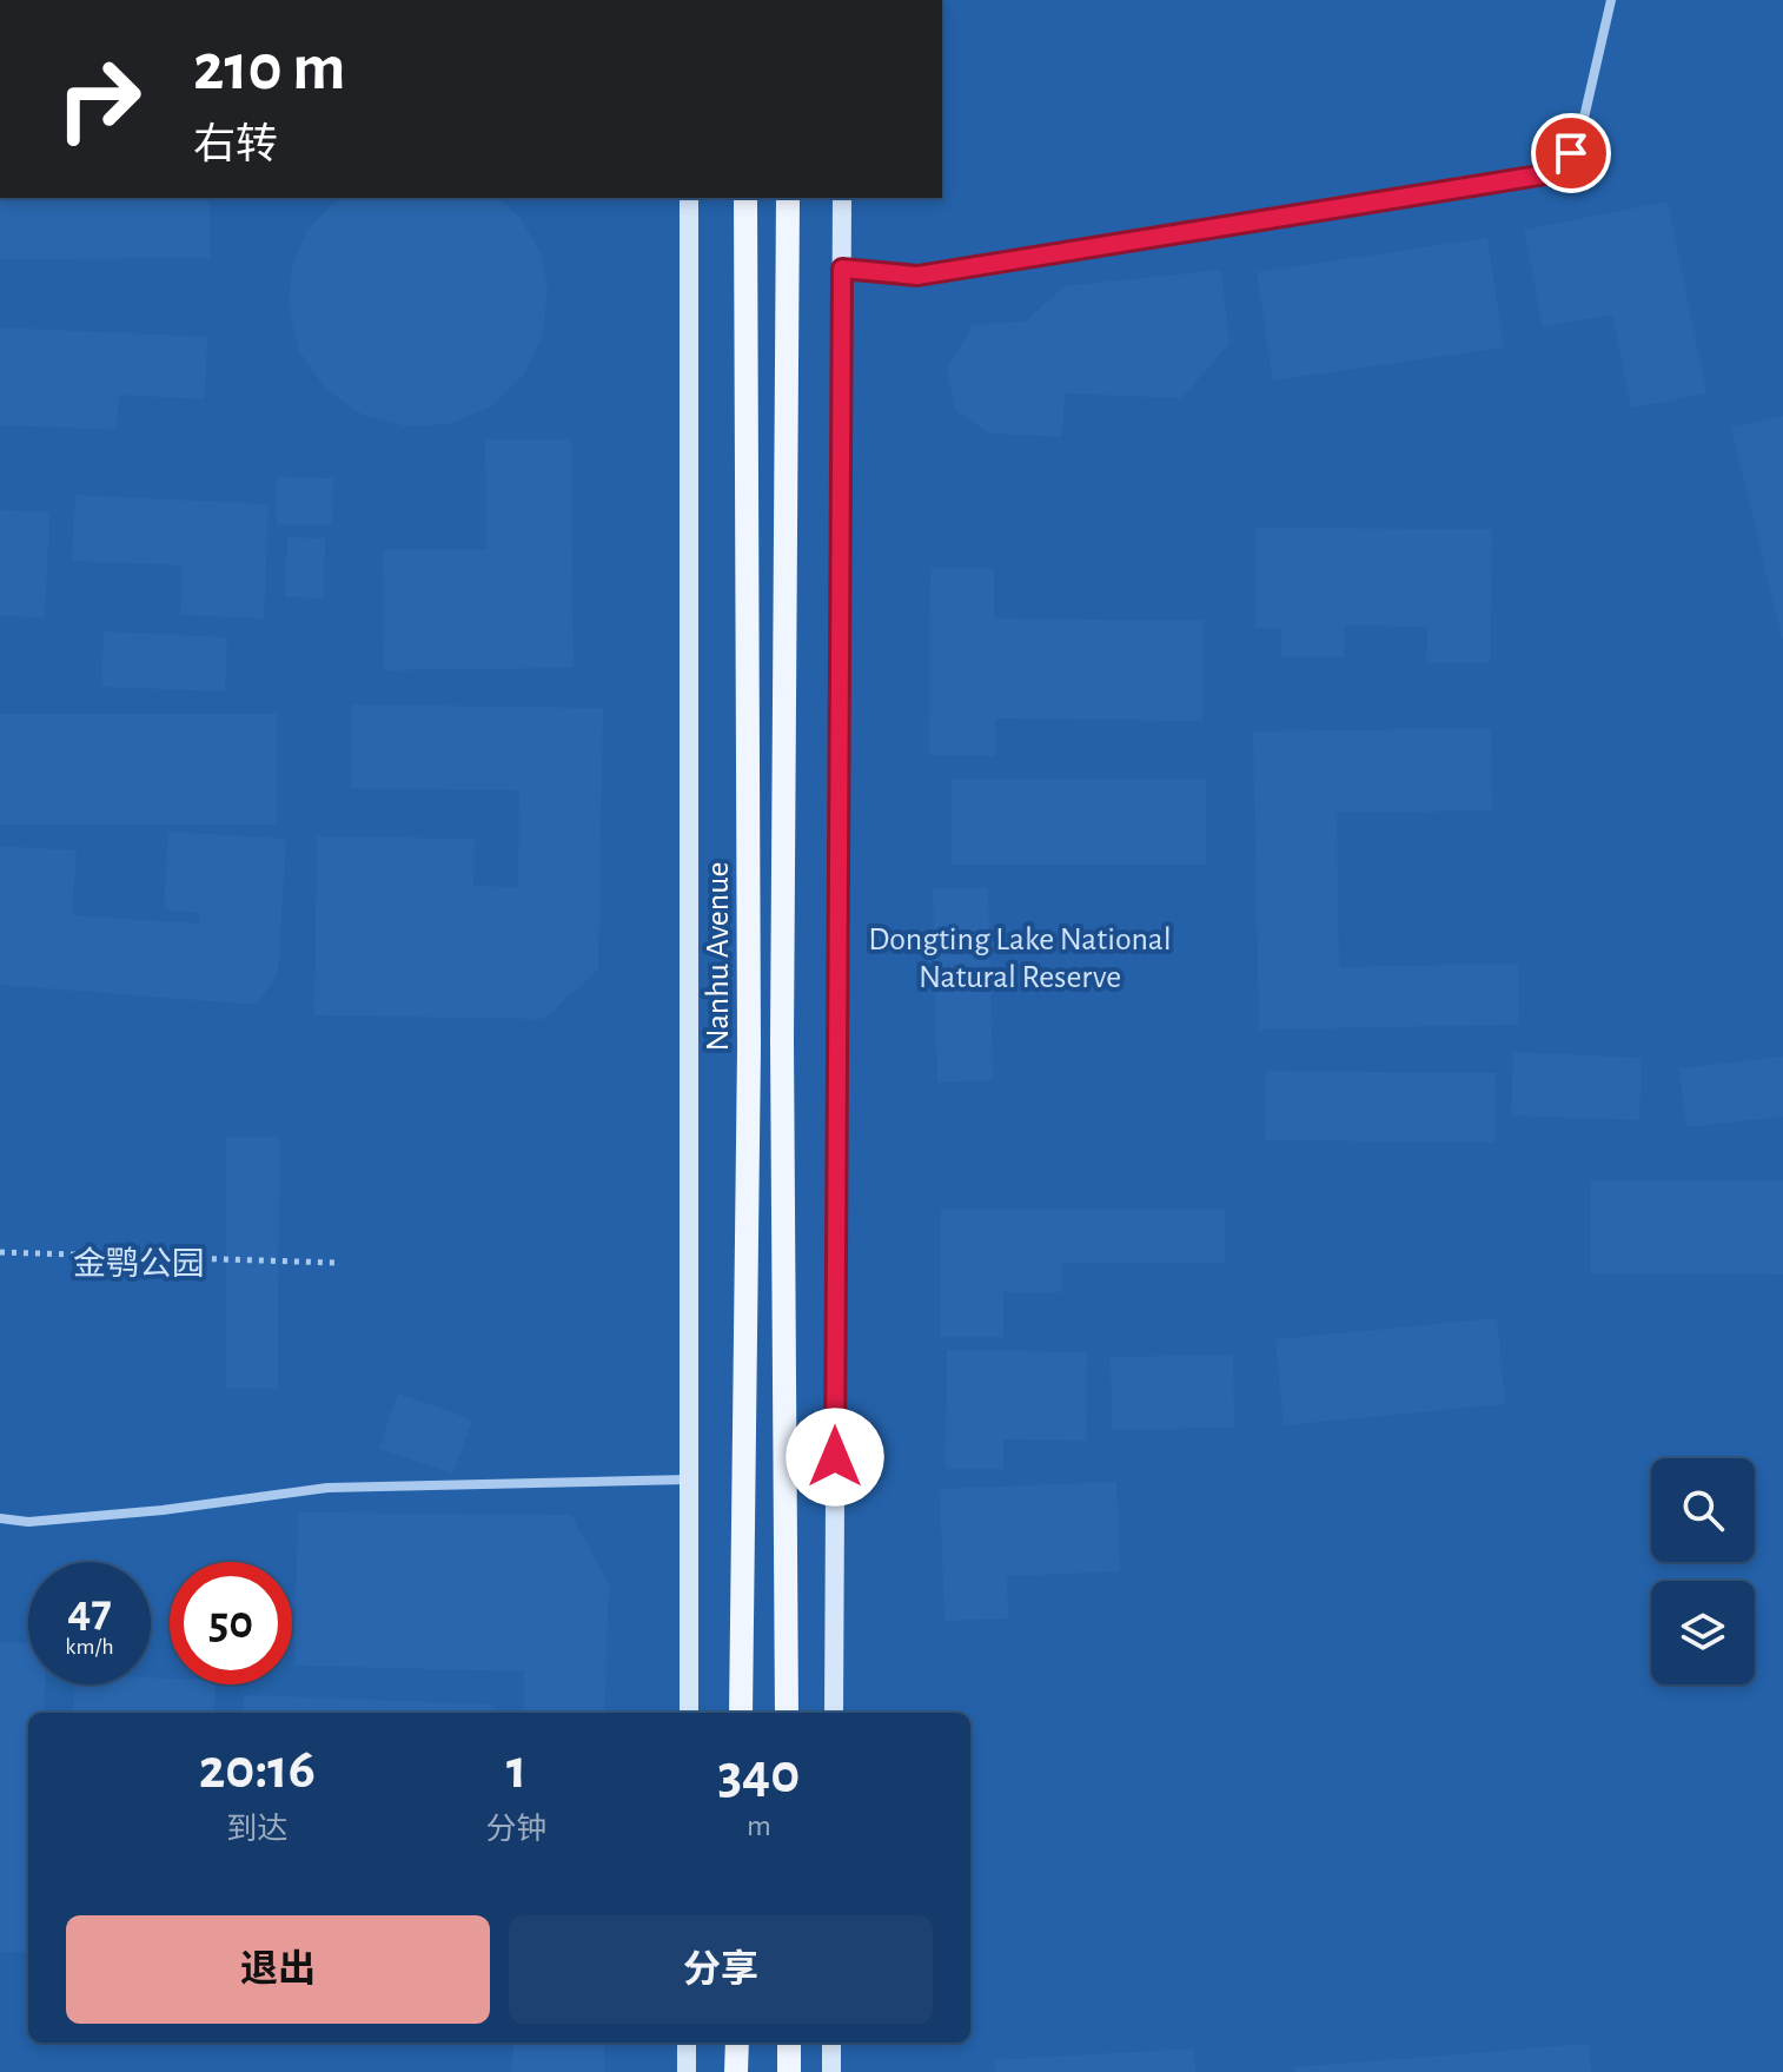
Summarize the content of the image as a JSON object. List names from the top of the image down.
{
  "streets": {
    "main road": ["Nanhu Avenue"]
  },
  "parks": ["Dongting Lake National Natural Reserve", "金鹗公园"],
  "page": {
    "turn": ["210 m", "右转"],
    "speed": "47 km/h",
    "limit": "50",
    "eta": [
      "20:16",
      "到达",
      "1",
      "分钟",
      "340",
      "m"
    ],
    "buttons": ["退出", "分享"]
  }
}
